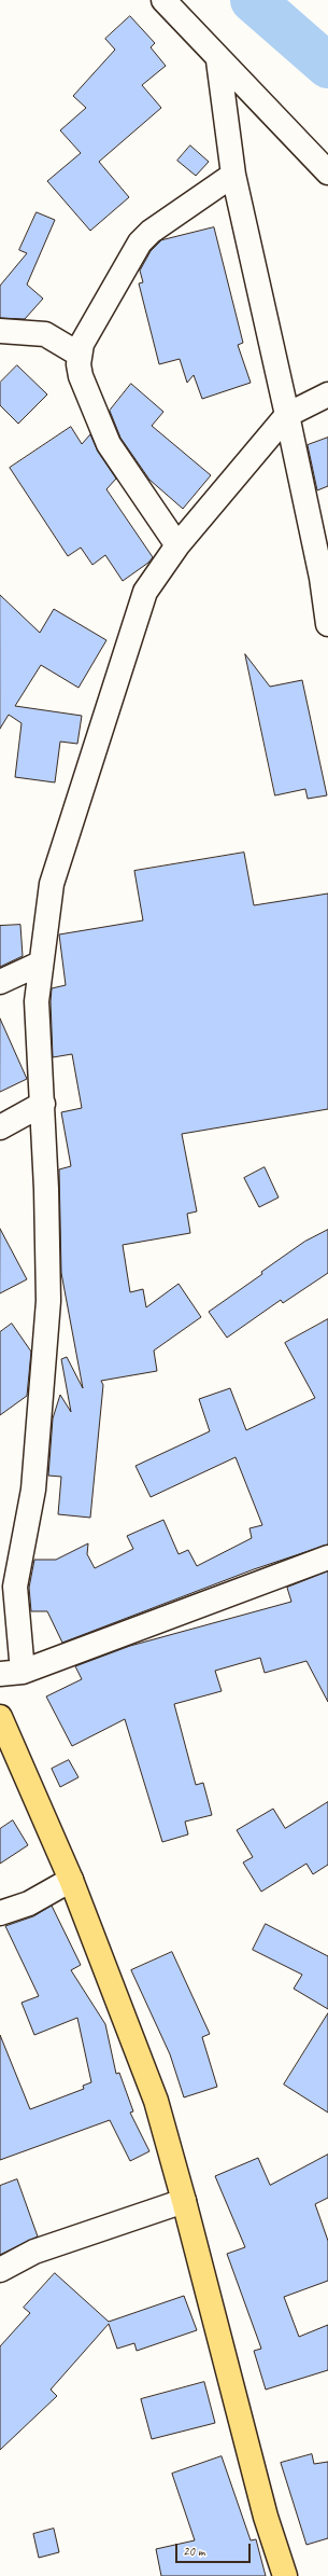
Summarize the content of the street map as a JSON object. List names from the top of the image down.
{
  "scale_bar": "20 m"
}
